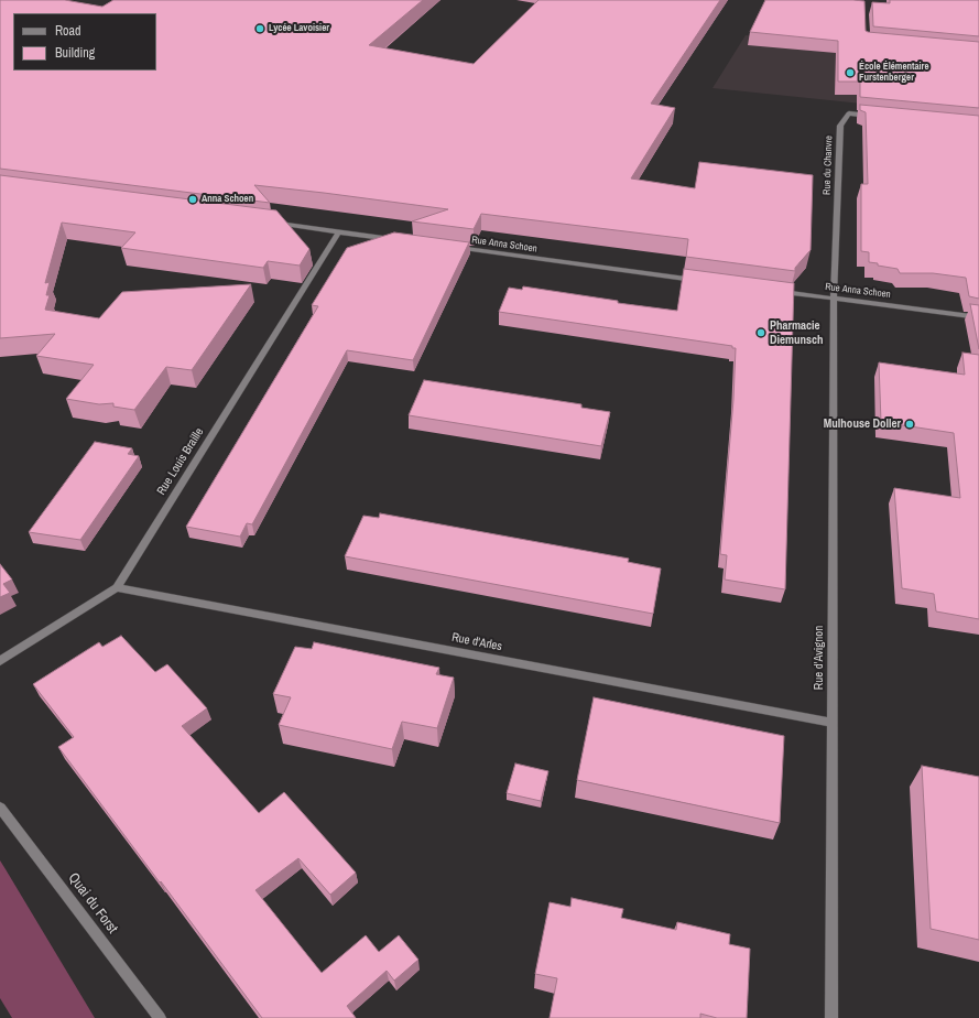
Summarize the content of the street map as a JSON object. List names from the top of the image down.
{
  "streets": {
    "street": [
      "Rue du Chanvre",
      "Rue Anna Schoen",
      "Rue Louis Braille",
      "Rue d'Arles",
      "Rue d'Avignon",
      "Quai du Forst"
    ]
  },
  "crossings": [
    ["Rue du Chanvre", "Rue Anna Schoen"],
    ["Rue du Chanvre", "Rue d'Avignon"],
    ["Rue Anna Schoen", "Rue d'Avignon"],
    ["Rue Louis Braille", "Rue d'Arles"],
    ["Rue d'Arles", "Rue d'Avignon"]
  ],
  "places": [
    "Lycée Lavoisier",
    "École Élémentaire Furstenberger",
    "Anna Schoen",
    "Pharmacie Diemunsch",
    "Mulhouse Doller"
  ],
  "legend": ["Road", "Building"]
}
